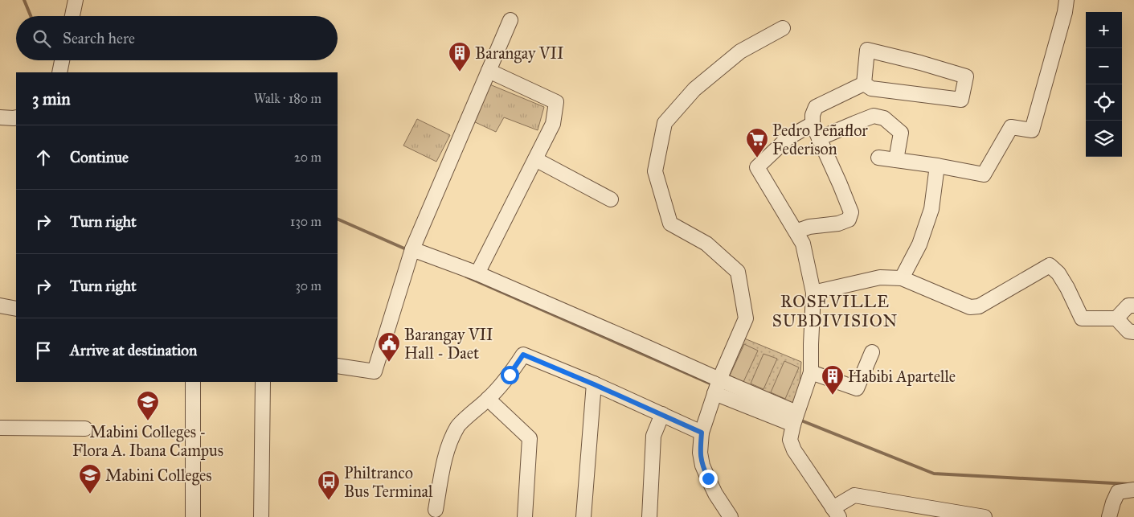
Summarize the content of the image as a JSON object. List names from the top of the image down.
{
  "districts": ["ROSEVILLE SUBDIVISION"],
  "places": {
    "building": ["Barangay VII", "Habibi Apartelle"],
    "supermarket": ["Pedro Peñaflor Federison"],
    "public building": ["Barangay VII Hall - Daet"],
    "school or university": ["Mabini Colleges - Flora A. Ibana Campus", "Mabini Colleges"],
    "bus stop": ["Philtranco Bus Terminal"]
  },
  "page": {
    "map_buttons": ["+", "−"],
    "search": "Search here",
    "heading": ["3 min", "Walk · 180 m"],
    "list": [
      ["Continue", "20 m"],
      ["Turn right", "130 m"],
      ["Turn right", "30 m"],
      "Arrive at destination"
    ]
  }
}
